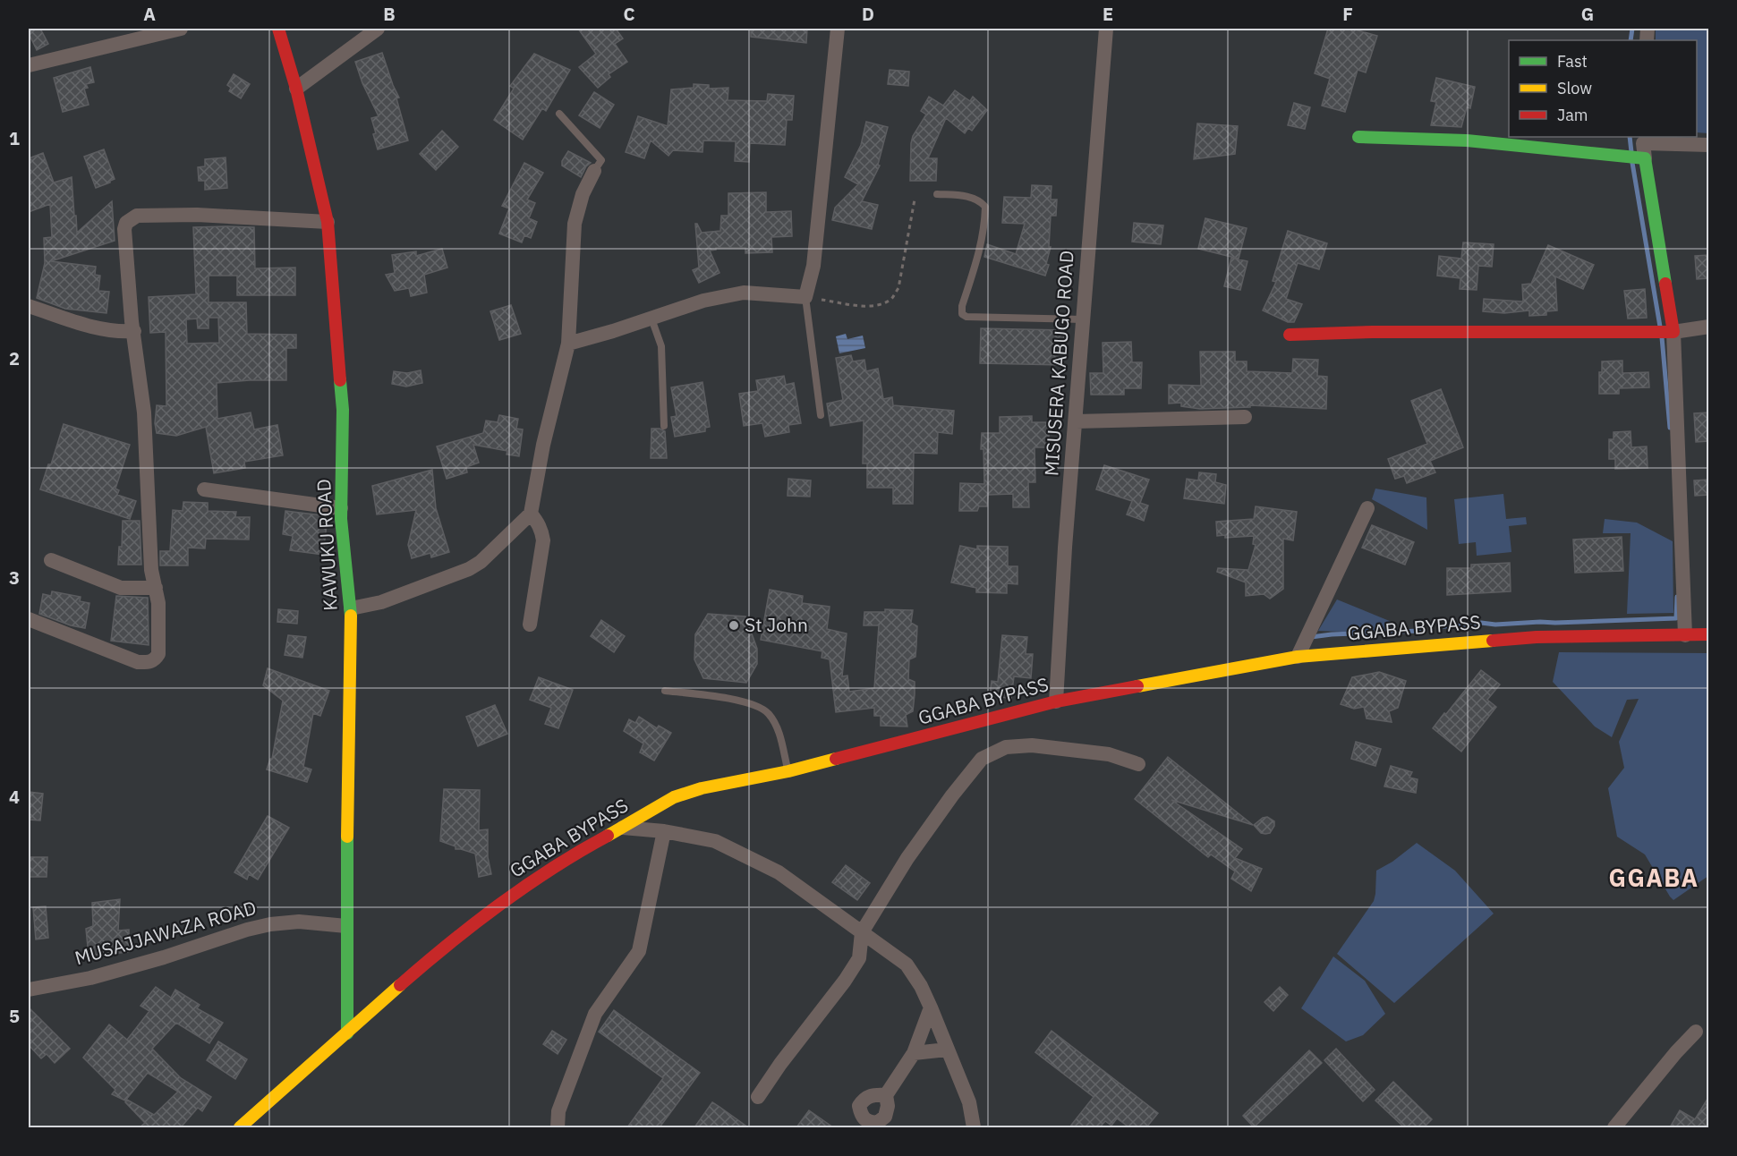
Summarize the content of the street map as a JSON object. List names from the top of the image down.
{
  "streets": {
    "street": [
      "MISUSERA KABUGO ROAD",
      "KAWUKU ROAD",
      "GGABA BYPASS",
      "MUSAJJAWAZA ROAD"
    ]
  },
  "crossings": [
    ["MISUSERA KABUGO ROAD", "GGABA BYPASS"],
    ["KAWUKU ROAD", "GGABA BYPASS"],
    ["KAWUKU ROAD", "MUSAJJAWAZA ROAD"]
  ],
  "districts": ["GGABA"],
  "places": ["St John"],
  "legend": ["Fast", "Slow", "Jam"],
  "grid": {
    "columns": [
      "A",
      "B",
      "C",
      "D",
      "E",
      "F",
      "G"
    ],
    "rows": [
      "1",
      "2",
      "3",
      "4",
      "5"
    ]
  }
}
